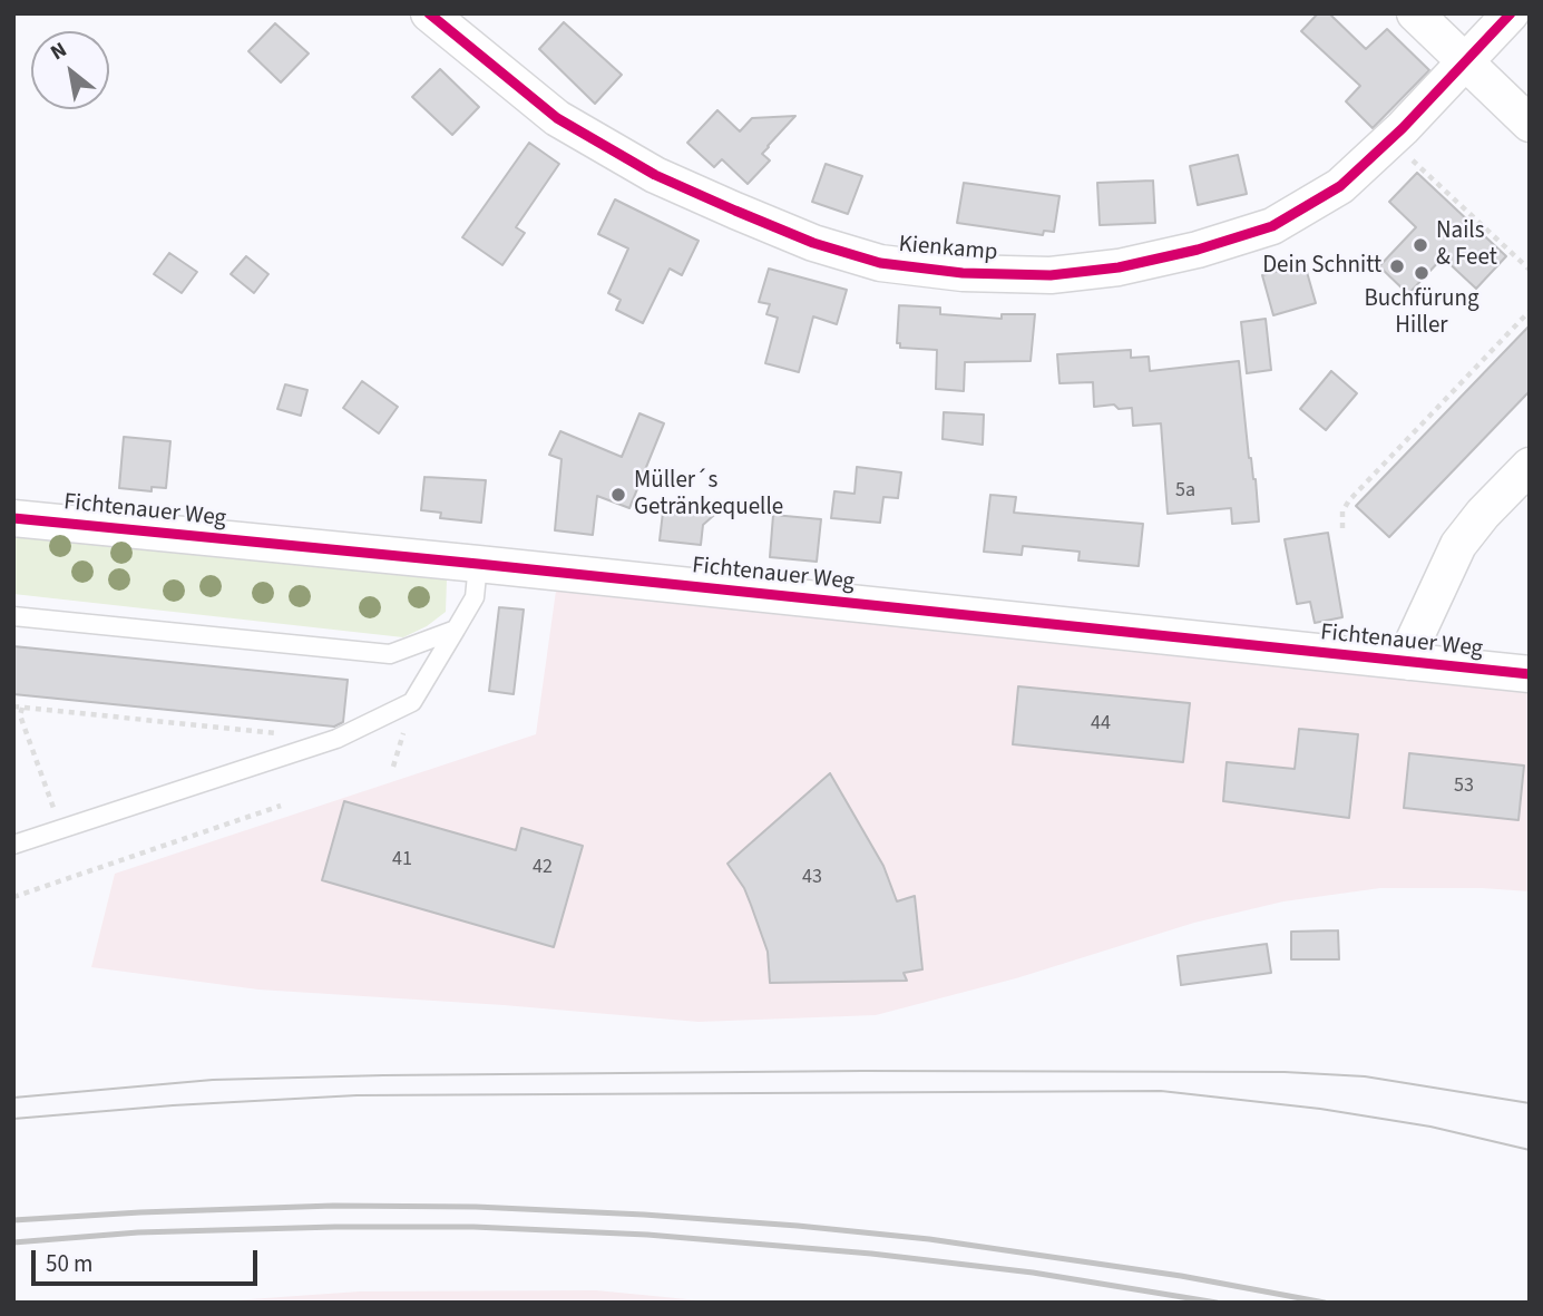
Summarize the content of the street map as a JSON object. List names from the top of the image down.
{
  "streets": {
    "street": ["Kienkamp", "Fichtenauer Weg"]
  },
  "places": [
    "Nails & Feet",
    "Dein Schnitt",
    "Buchfürung Hiller",
    "Müller´s Getränkequelle"
  ],
  "house_numbers": [
    "5a",
    "44",
    "53",
    "41",
    "42",
    "43"
  ],
  "scale_bar": "50 m",
  "north": "top left"
}
